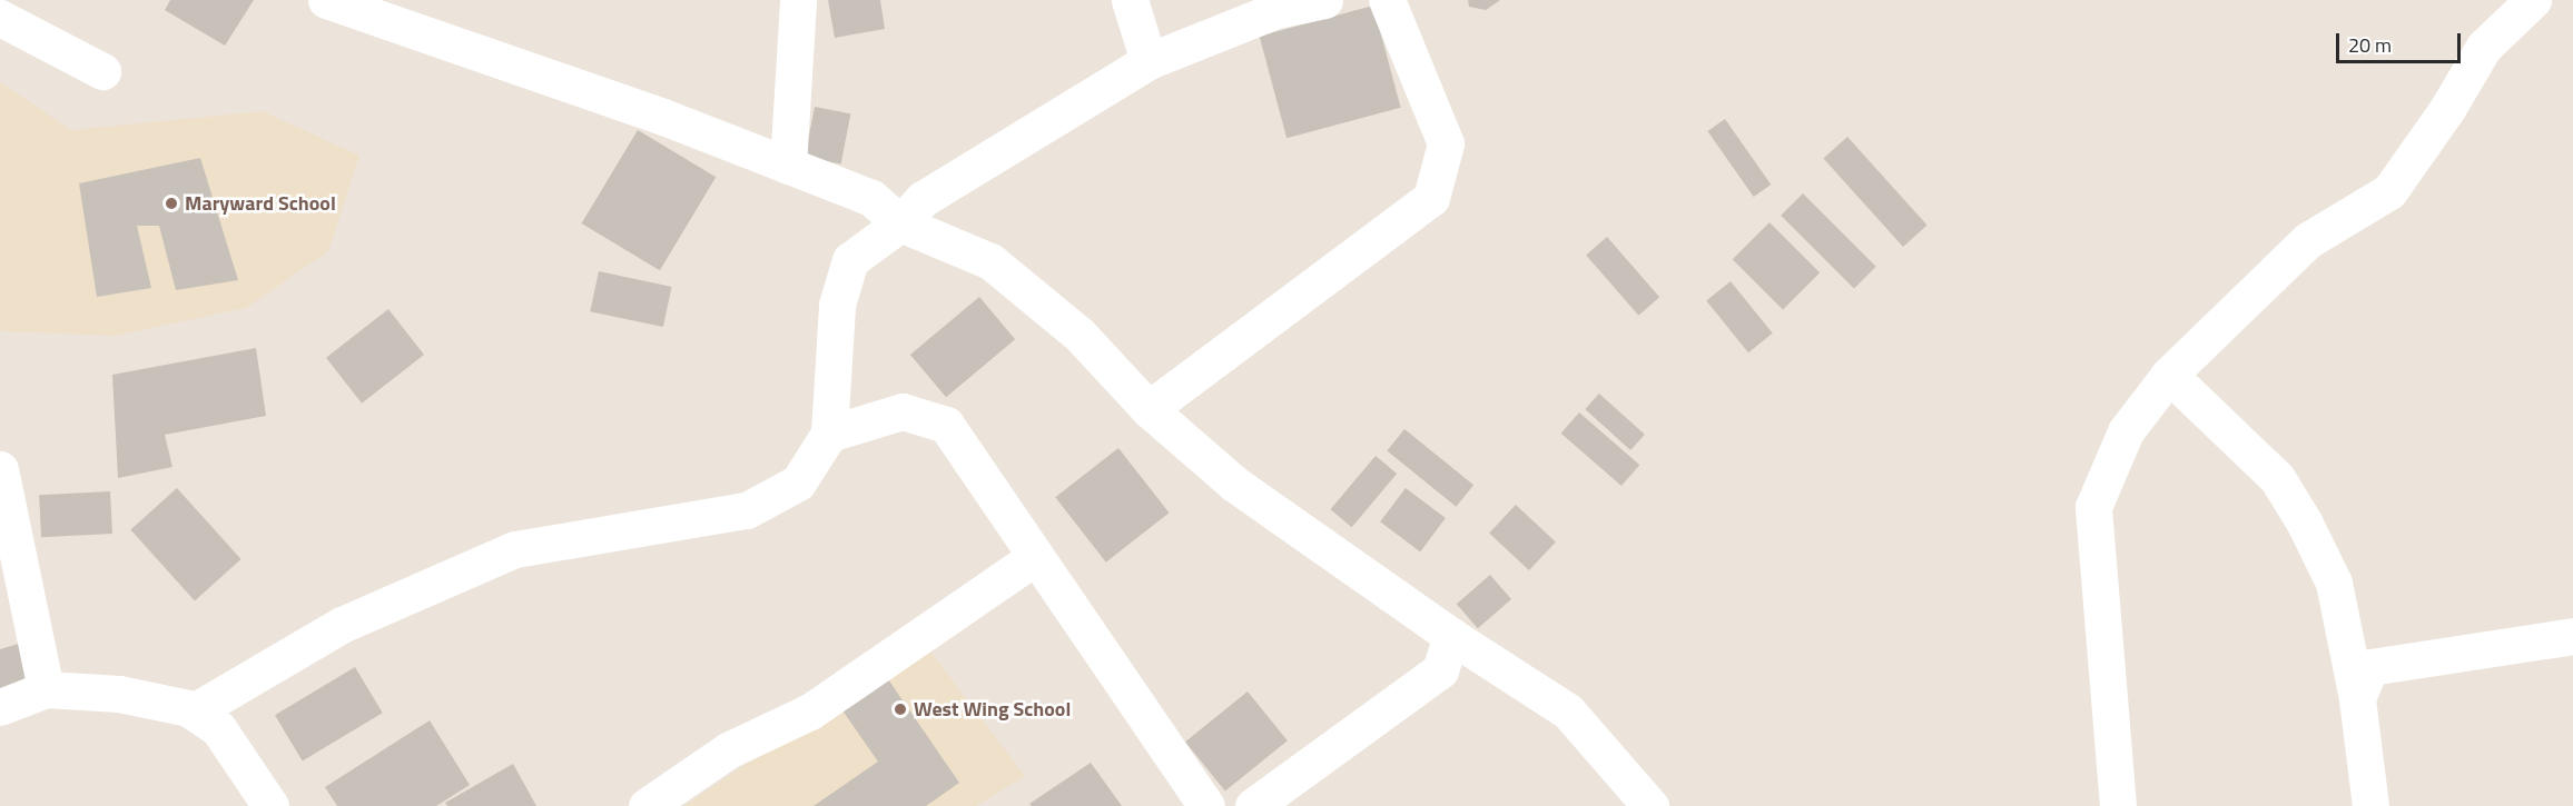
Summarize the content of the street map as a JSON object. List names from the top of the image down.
{
  "places": ["Maryward School", "West Wing School"],
  "scale_bar": "20 m"
}
